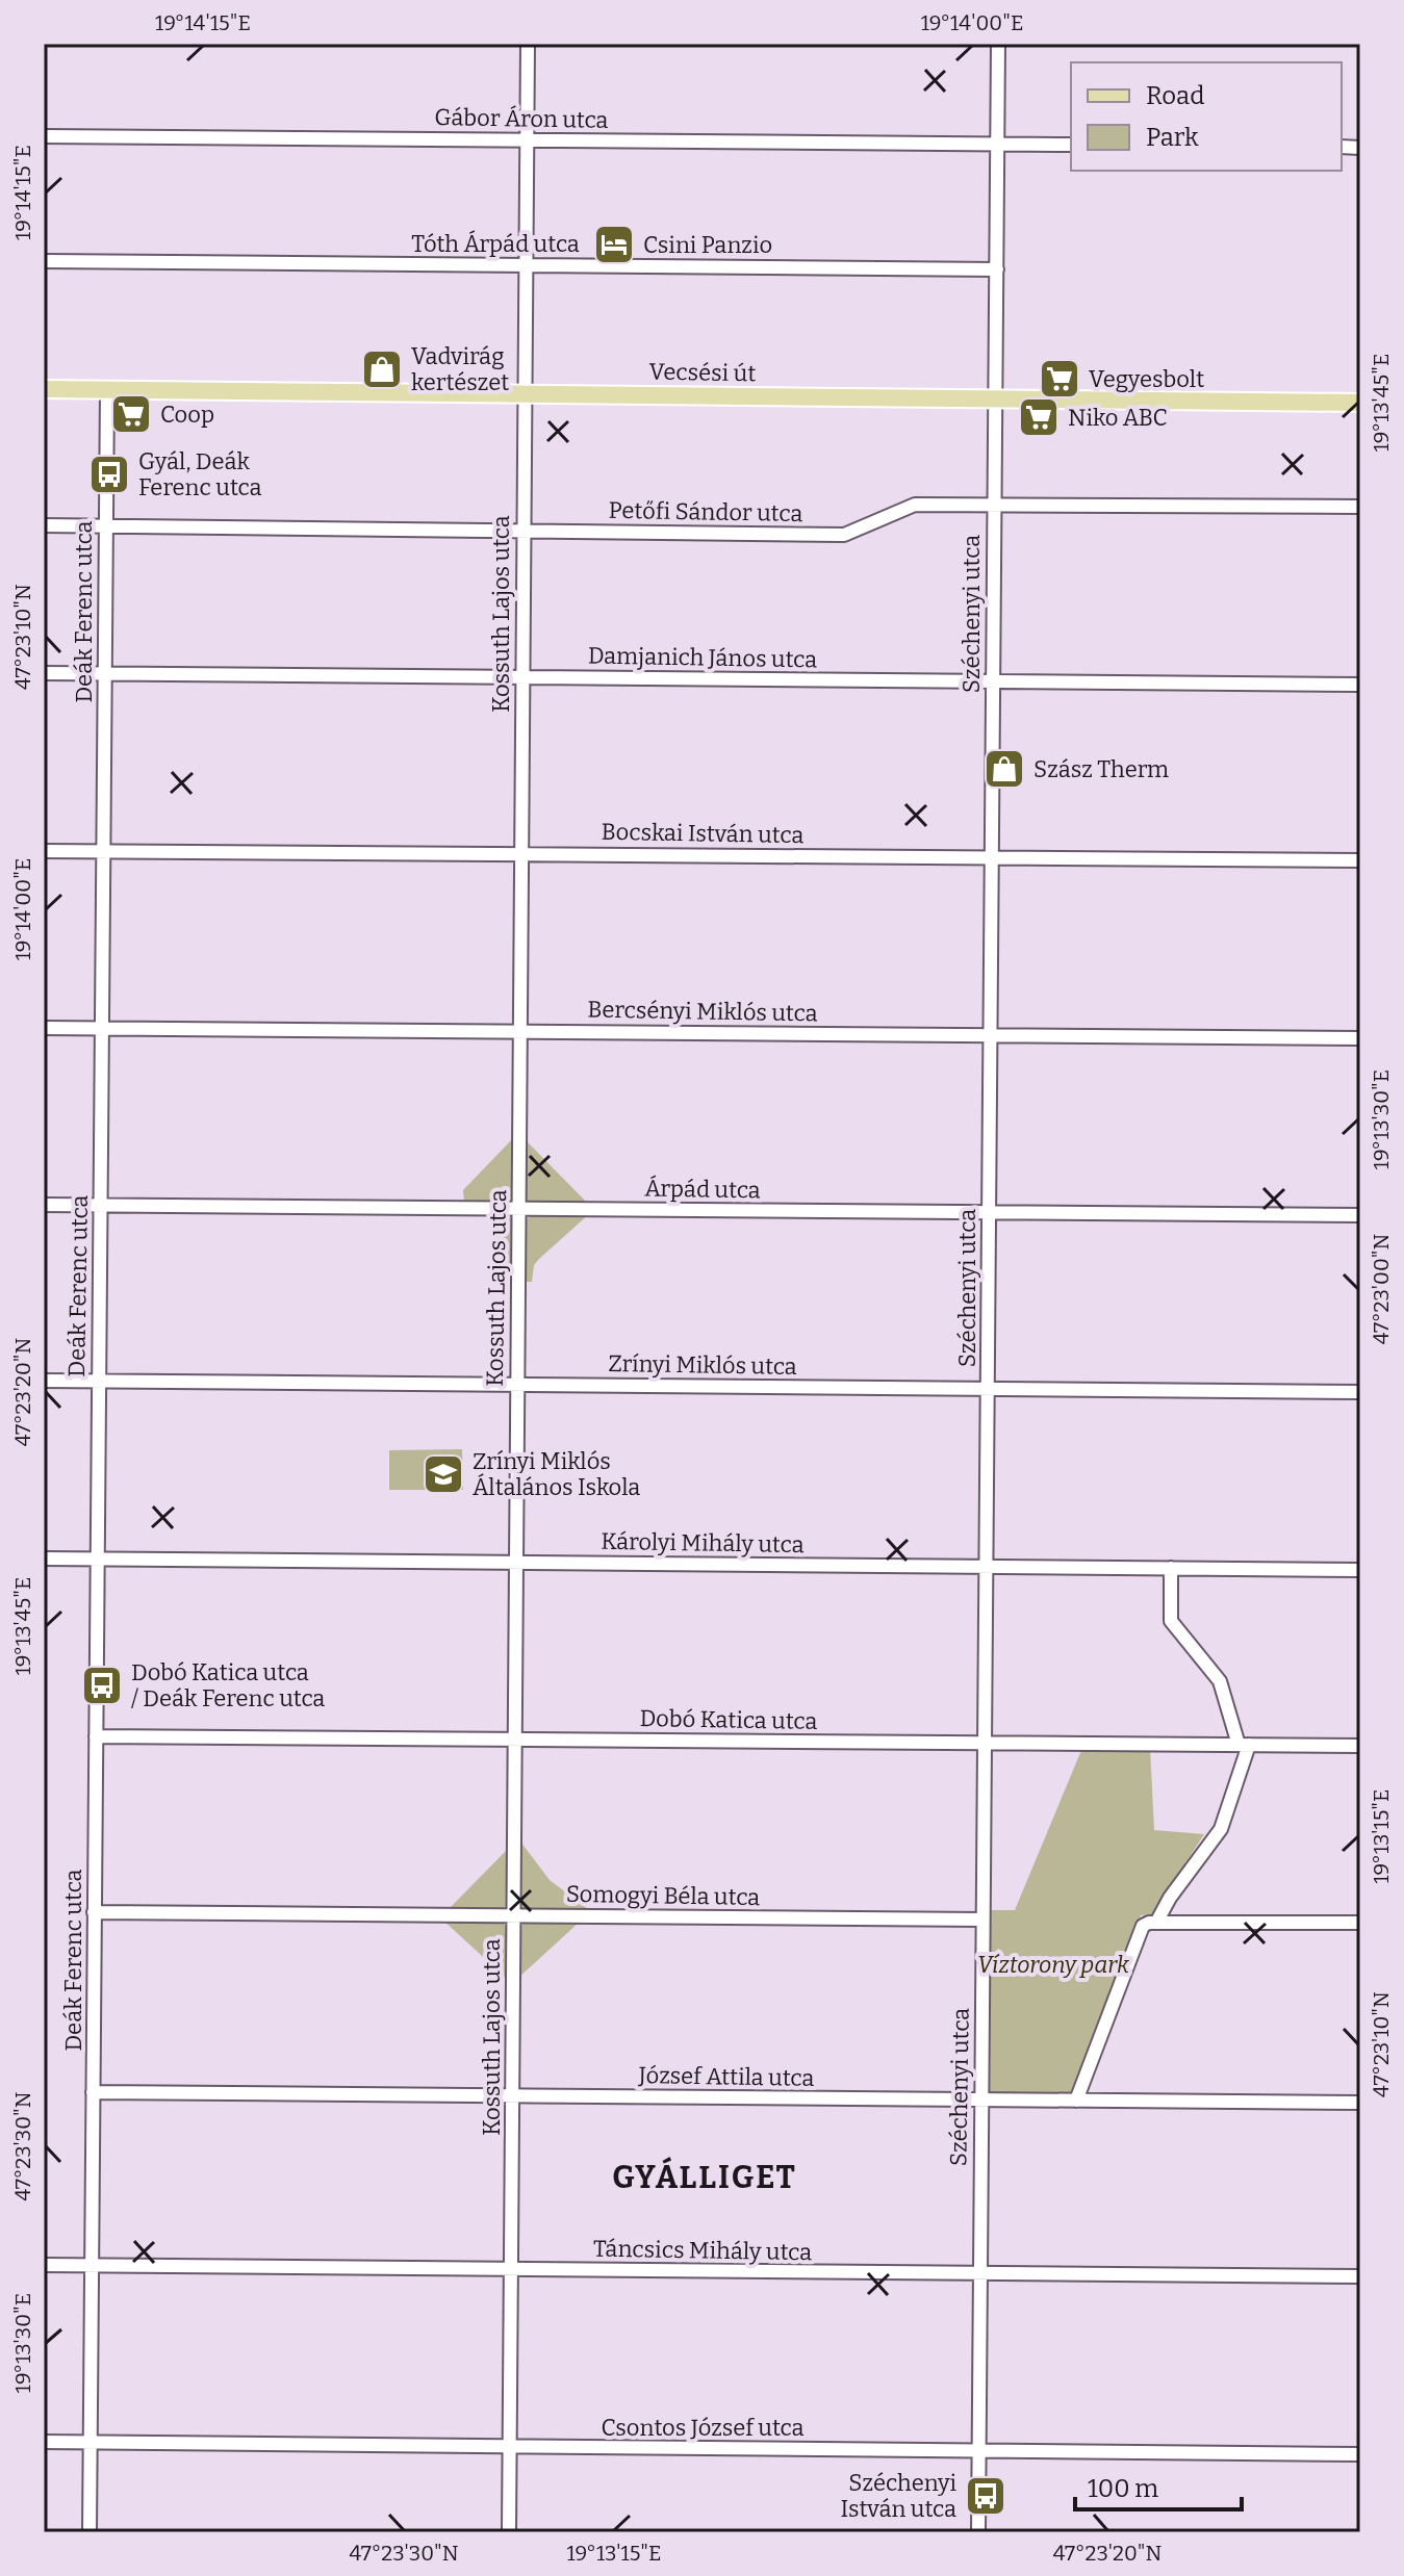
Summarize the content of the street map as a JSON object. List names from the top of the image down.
{
  "streets": {
    "main road": ["Vecsési út"],
    "street": [
      "Gábor Áron utca",
      "Tóth Árpád utca",
      "Petőfi Sándor utca",
      "Deák Ferenc utca",
      "Kossuth Lajos utca",
      "Széchenyi utca",
      "Damjanich János utca",
      "Bocskai István utca",
      "Bercsényi Miklós utca",
      "Árpád utca",
      "Zrínyi Miklós utca",
      "Károlyi Mihály utca",
      "Dobó Katica utca",
      "Somogyi Béla utca",
      "József Attila utca",
      "Táncsics Mihály utca",
      "Csontos József utca"
    ]
  },
  "crossings": [
    ["Gábor Áron utca", "Kossuth Lajos utca"],
    ["Gábor Áron utca", "Széchenyi utca"],
    ["Tóth Árpád utca", "Kossuth Lajos utca"],
    ["Tóth Árpád utca", "Széchenyi utca"],
    ["Vecsési út", "Deák Ferenc utca"],
    ["Vecsési út", "Kossuth Lajos utca"],
    ["Vecsési út", "Széchenyi utca"],
    ["Petőfi Sándor utca", "Deák Ferenc utca"],
    ["Petőfi Sándor utca", "Kossuth Lajos utca"],
    ["Petőfi Sándor utca", "Széchenyi utca"],
    ["Deák Ferenc utca", "Damjanich János utca"],
    ["Deák Ferenc utca", "Bocskai István utca"],
    ["Deák Ferenc utca", "Bercsényi Miklós utca"],
    ["Deák Ferenc utca", "Árpád utca"],
    ["Deák Ferenc utca", "Zrínyi Miklós utca"],
    ["Deák Ferenc utca", "Károlyi Mihály utca"],
    ["Deák Ferenc utca", "Dobó Katica utca"],
    ["Deák Ferenc utca", "Somogyi Béla utca"],
    ["Deák Ferenc utca", "József Attila utca"],
    ["Deák Ferenc utca", "Táncsics Mihály utca"],
    ["Deák Ferenc utca", "Csontos József utca"],
    ["Kossuth Lajos utca", "Damjanich János utca"],
    ["Kossuth Lajos utca", "Bocskai István utca"],
    ["Kossuth Lajos utca", "Bercsényi Miklós utca"],
    ["Kossuth Lajos utca", "Árpád utca"],
    ["Kossuth Lajos utca", "Zrínyi Miklós utca"],
    ["Kossuth Lajos utca", "Károlyi Mihály utca"],
    ["Kossuth Lajos utca", "Dobó Katica utca"],
    ["Kossuth Lajos utca", "Somogyi Béla utca"],
    ["Kossuth Lajos utca", "József Attila utca"],
    ["Kossuth Lajos utca", "Táncsics Mihály utca"],
    ["Kossuth Lajos utca", "Csontos József utca"],
    ["Széchenyi utca", "Damjanich János utca"],
    ["Széchenyi utca", "Bocskai István utca"],
    ["Széchenyi utca", "Bercsényi Miklós utca"],
    ["Széchenyi utca", "Árpád utca"],
    ["Széchenyi utca", "Zrínyi Miklós utca"],
    ["Széchenyi utca", "Károlyi Mihály utca"],
    ["Széchenyi utca", "Dobó Katica utca"],
    ["Széchenyi utca", "Somogyi Béla utca"],
    ["Széchenyi utca", "József Attila utca"],
    ["Széchenyi utca", "Táncsics Mihály utca"],
    ["Széchenyi utca", "Csontos József utca"]
  ],
  "districts": ["GYÁLLIGET"],
  "parks": ["Víztorony park"],
  "places": {
    "hotel": ["Csini Panzio"],
    "shop": ["Vadvirág kertészet", "Szász Therm"],
    "supermarket": ["Vegyesbolt", "Coop", "Niko ABC"],
    "bus stop": ["Gyál, Deák Ferenc utca", "Dobó Katica utca / Deák Ferenc utca", "Széchenyi István utca"],
    "school or university": ["Zrínyi Miklós Általános Iskola"]
  },
  "legend": ["Road", "Park"],
  "scale_bar": "100 m",
  "coordinates": [
    "19°14'15\"E",
    "19°14'00\"E",
    "19°13'45\"E",
    "47°23'10\"N",
    "19°13'30\"E",
    "47°23'00\"N",
    "47°23'20\"N",
    "19°13'15\"E",
    "47°23'30\"N"
  ]
}
